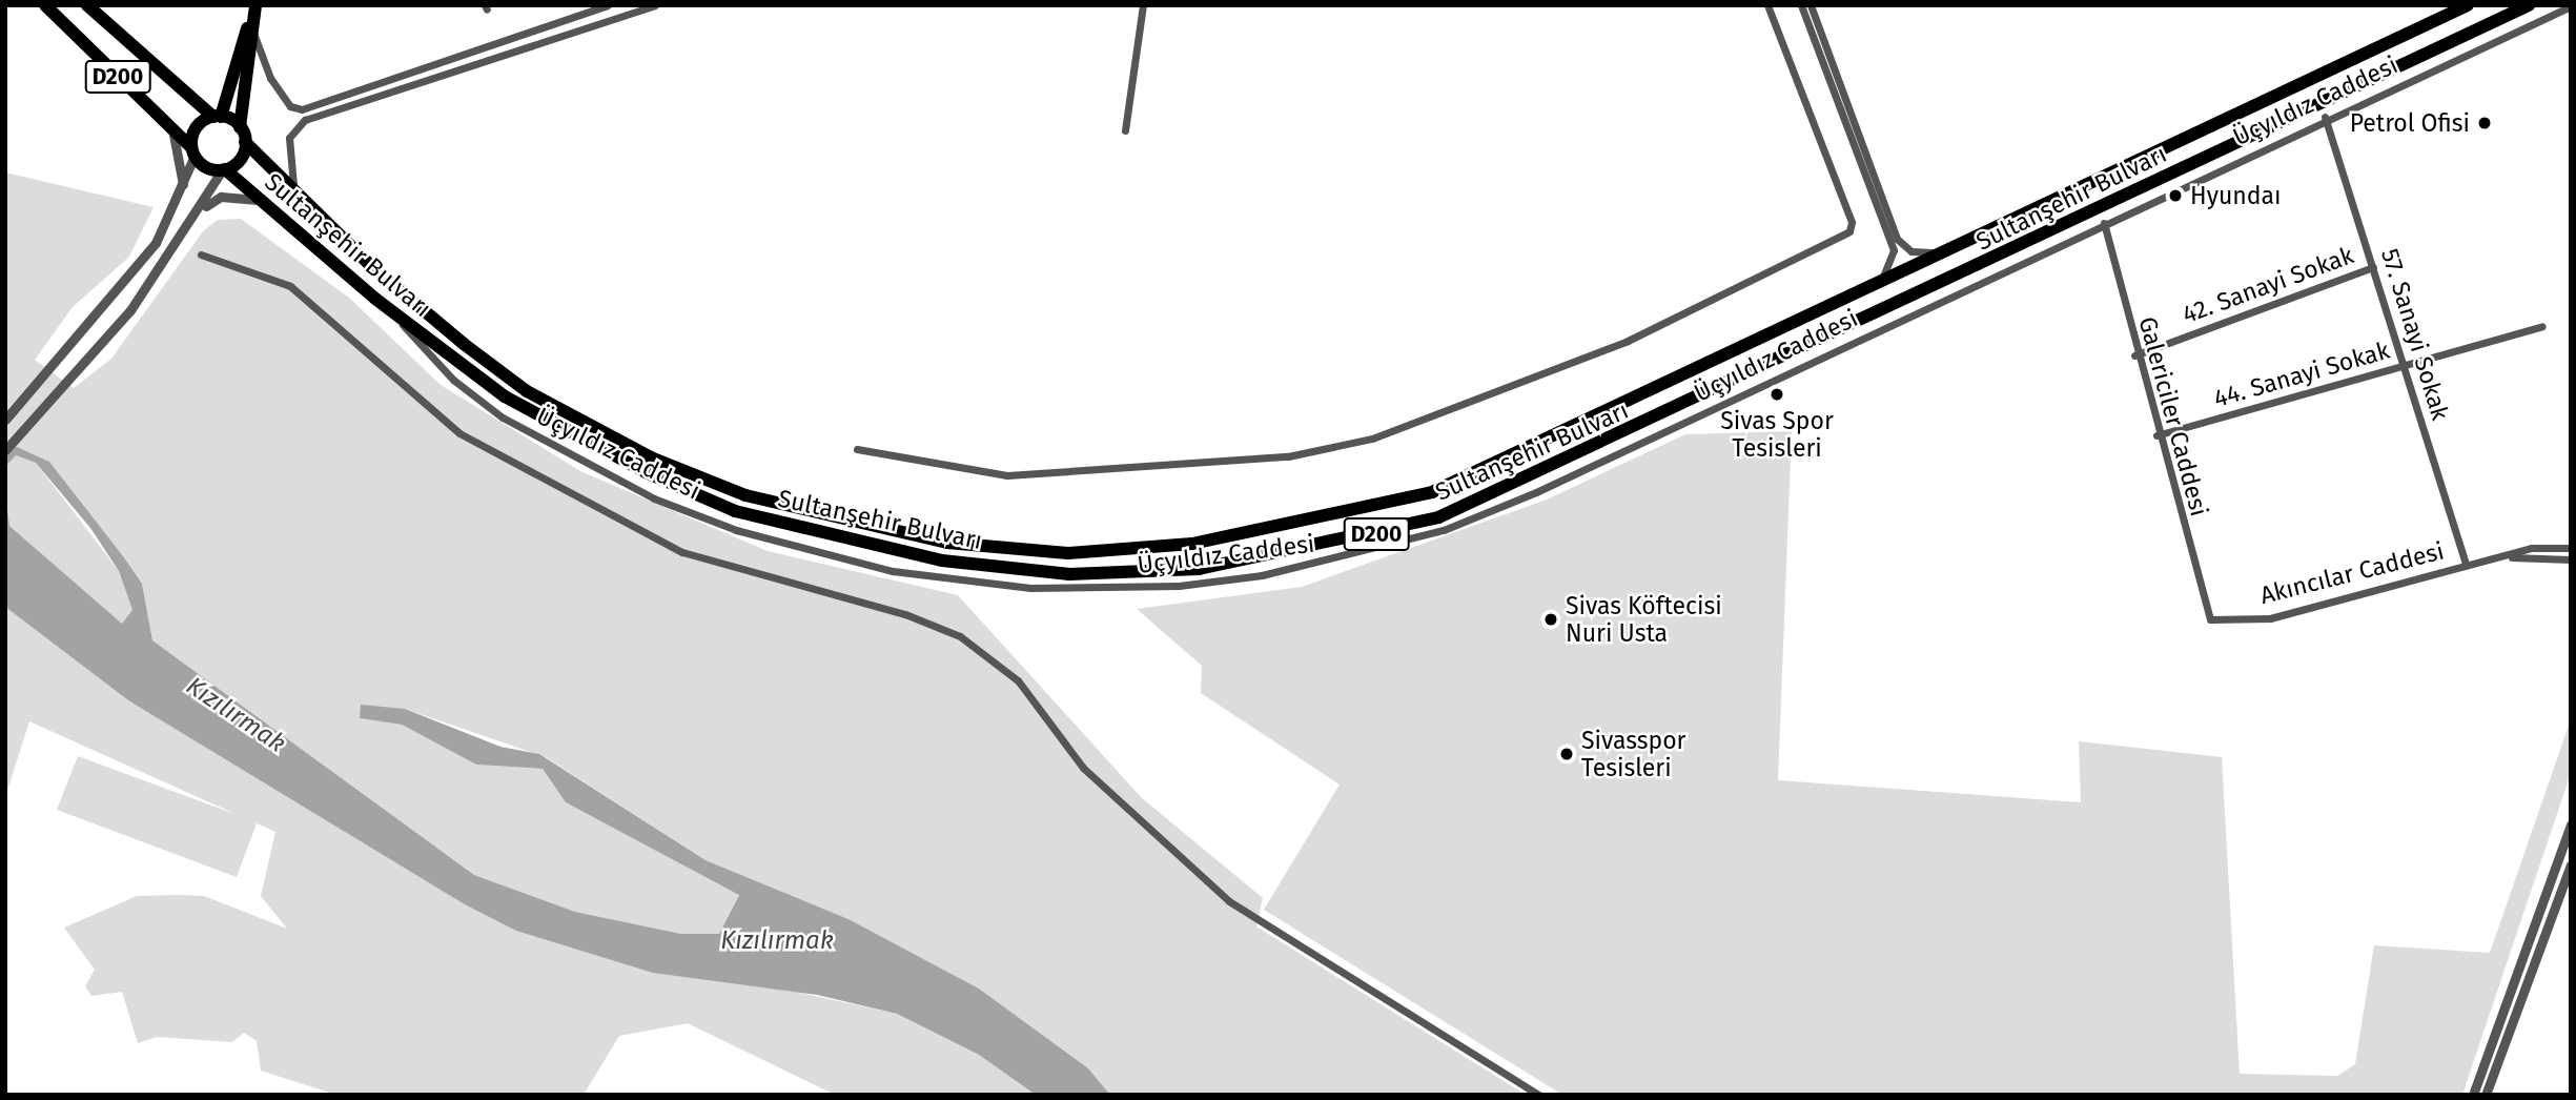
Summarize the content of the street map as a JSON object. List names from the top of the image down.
{
  "streets": {
    "main road": ["D200", "Sultanşehir Bulvarı"],
    "street": [
      "Üçyıldız Caddesi",
      "42. Sanayi Sokak",
      "57. Sanayi Sokak",
      "44. Sanayi Sokak",
      "Galericiler Caddesi",
      "Akıncılar Caddesi"
    ]
  },
  "crossings": [
    ["D200", "Sultanşehir Bulvarı"],
    ["Üçyıldız Caddesi", "Sultanşehir Bulvarı"],
    ["Üçyıldız Caddesi", "57. Sanayi Sokak"],
    ["Üçyıldız Caddesi", "Galericiler Caddesi"],
    ["42. Sanayi Sokak", "57. Sanayi Sokak"],
    ["42. Sanayi Sokak", "Galericiler Caddesi"],
    ["57. Sanayi Sokak", "44. Sanayi Sokak"],
    ["57. Sanayi Sokak", "Akıncılar Caddesi"],
    ["44. Sanayi Sokak", "Galericiler Caddesi"],
    ["Galericiler Caddesi", "Akıncılar Caddesi"]
  ],
  "water": ["Kızılırmak"],
  "places": [
    "Petrol Ofisi",
    "Hyundaı",
    "Sivas Spor Tesisleri",
    "Sivas Köftecisi Nuri Usta",
    "Sivasspor Tesisleri"
  ]
}
